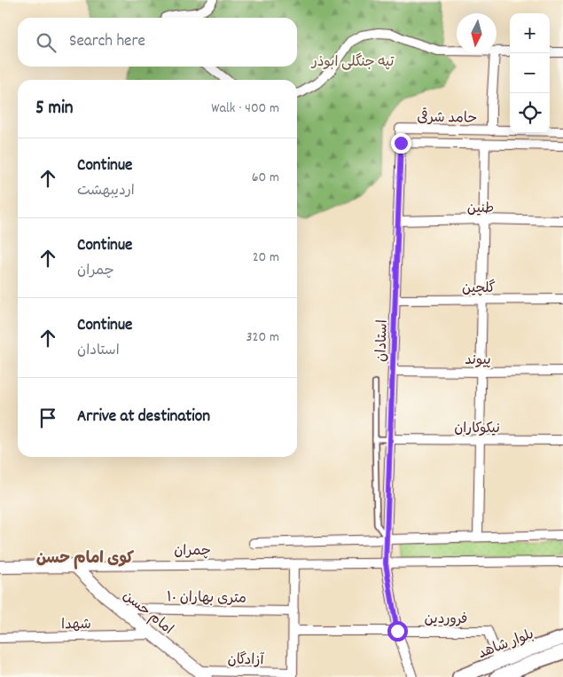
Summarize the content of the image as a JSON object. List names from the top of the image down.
{
  "streets": {
    "main road": ["بلوار شاهد"],
    "street": [
      "حامد شرقی",
      "طنین",
      "گلچین",
      "استادان",
      "پیوند",
      "نیکوکاران",
      "چمران",
      "۱۰ متری بهاران",
      "امام حسن",
      "فروردین",
      "شهدا",
      "آزادگان"
    ]
  },
  "crossings": [
    ["حامد شرقی", "استادان"],
    ["طنین", "استادان"],
    ["گلچین", "استادان"],
    ["استادان", "پیوند"],
    ["استادان", "نیکوکاران"],
    ["چمران", "امام حسن"],
    ["۱۰ متری بهاران", "امام حسن"],
    ["امام حسن", "شهدا"],
    ["امام حسن", "آزادگان"],
    ["فروردین", "بلوار شاهد"]
  ],
  "districts": ["کوی امام حسن"],
  "parks": ["تپه جنگلی ابوذر"],
  "north": "bottom",
  "page": {
    "map_buttons": ["+", "−"],
    "search": "Search here",
    "heading": ["5 min", "Walk · 400 m"],
    "list": [
      ["Continue", "اردیبهشت", "60 m"],
      ["Continue", "چمران", "20 m"],
      ["Continue", "استادان", "320 m"],
      "Arrive at destination"
    ]
  }
}
